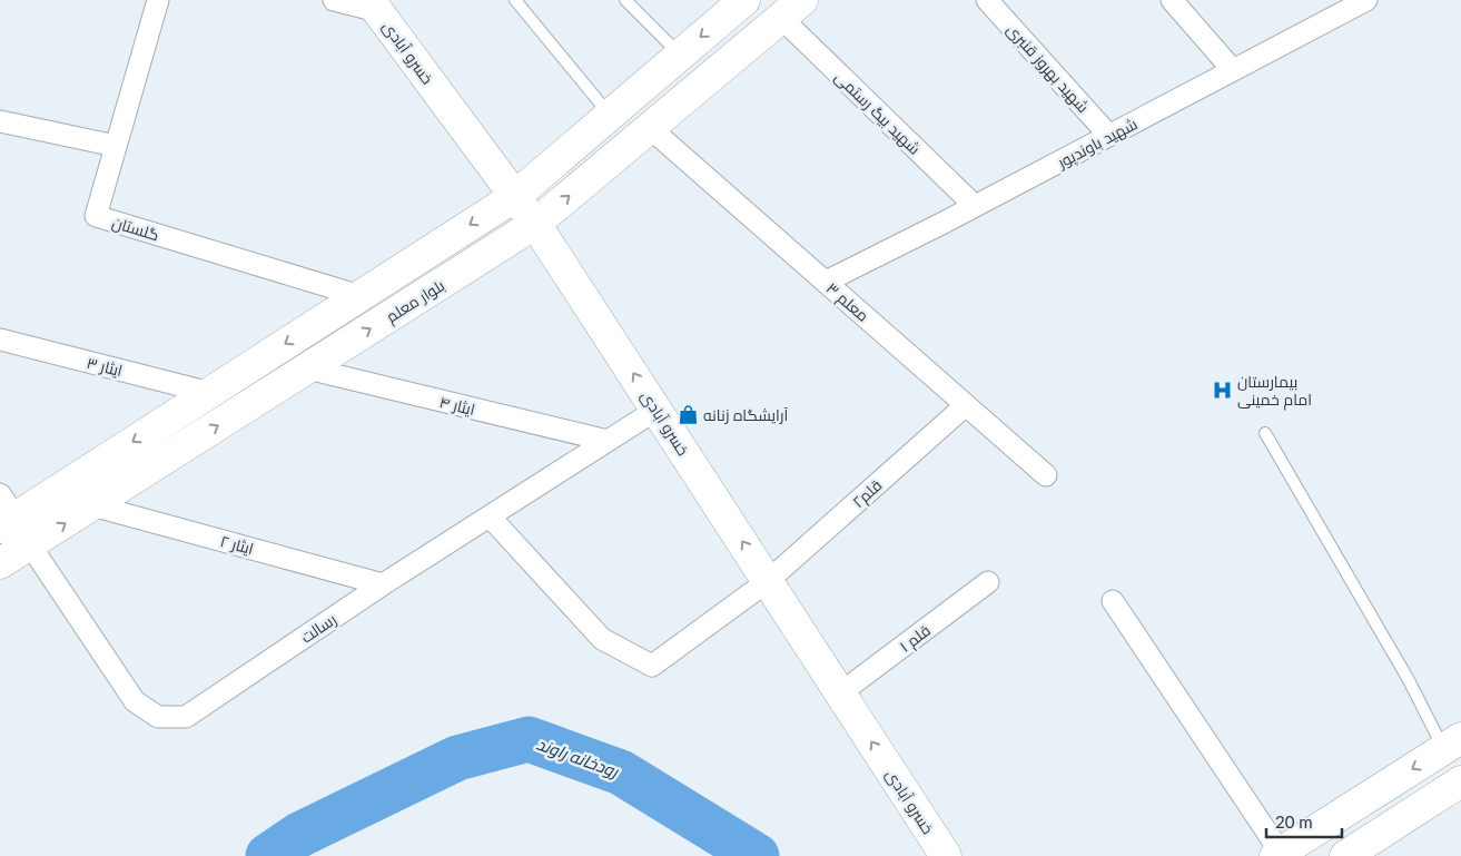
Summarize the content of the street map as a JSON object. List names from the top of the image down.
{
  "streets": {
    "main road": ["خسرو آبادی", "بلوار معلم"],
    "street": [
      "شهید بهروز قنبری",
      "شهید بیگ رستمی",
      "شهید باوندپور",
      "گلستان",
      "معلم ۳",
      "ایثار ۳",
      "ایثار ۴",
      "قلم۲",
      "ایثار ۲",
      "رسالت",
      "قلم ۱"
    ]
  },
  "crossings": [
    ["خسرو آبادی", "بلوار معلم"],
    ["خسرو آبادی", "قلم۲"],
    ["خسرو آبادی", "رسالت"],
    ["خسرو آبادی", "قلم ۱"],
    ["شهید بهروز قنبری", "شهید باوندپور"],
    ["شهید بیگ رستمی", "شهید باوندپور"],
    ["شهید بیگ رستمی", "بلوار معلم"],
    ["شهید باوندپور", "معلم ۳"],
    ["بلوار معلم", "معلم ۳"],
    ["بلوار معلم", "ایثار ۴"],
    ["بلوار معلم", "ایثار ۲"],
    ["بلوار معلم", "رسالت"],
    ["معلم ۳", "قلم۲"],
    ["ایثار ۴", "رسالت"],
    ["قلم۲", "رسالت"],
    ["ایثار ۲", "رسالت"]
  ],
  "one_way": ["خسرو آبادی"],
  "water": ["رودخانه راوند"],
  "places": {
    "hospital": ["بیمارستان امام خمینی"],
    "shop": ["آرایشگاه زنانه"]
  },
  "scale_bar": "20 m"
}
